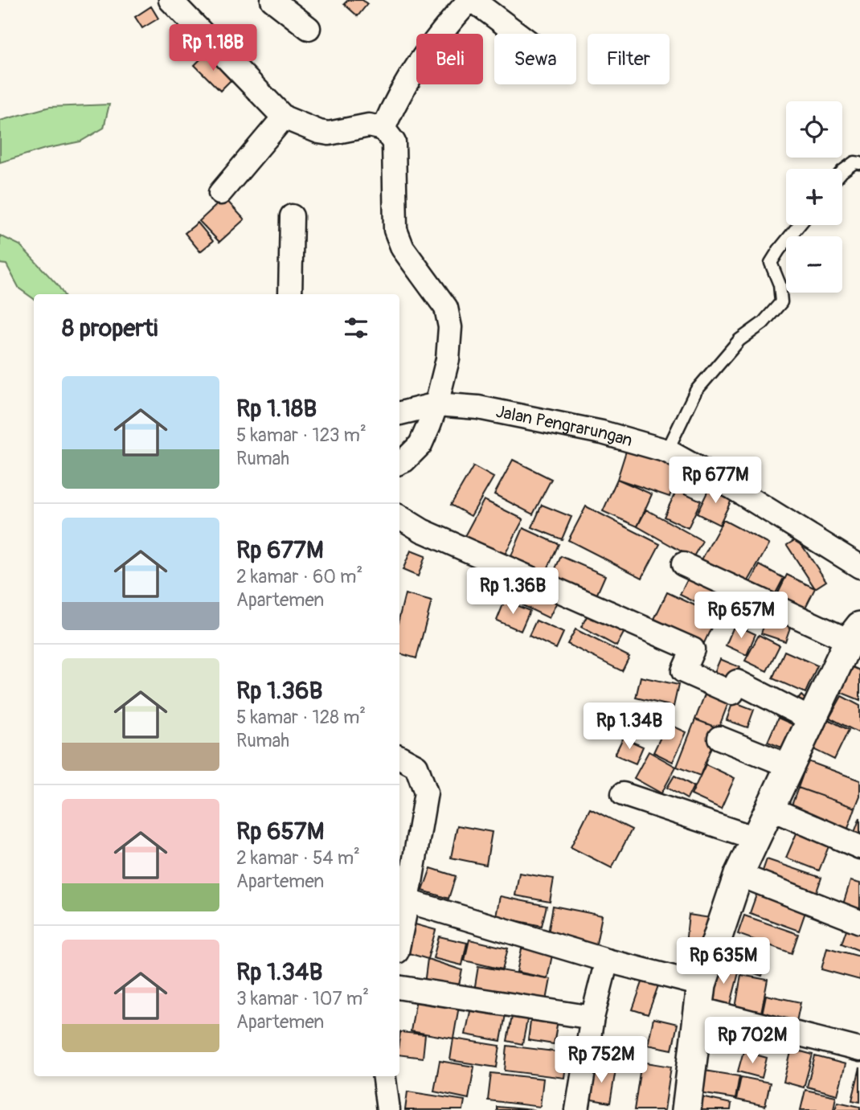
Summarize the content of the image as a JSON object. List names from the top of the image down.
{
  "streets": {
    "street": ["Jalan Pengrarungan"]
  },
  "page": {
    "price": [
      "Rp 1.18B",
      "Rp 677M",
      "Rp 1.36B",
      "Rp 657M",
      "Rp 1.34B",
      "Rp 635M",
      "Rp 702M",
      "Rp 752M"
    ],
    "chip": ["Beli", "Sewa", "Filter"],
    "map_buttons": ["+", "−"],
    "heading": "8 properti",
    "list": [
      {
        "name": "Rp 1.18B",
        "note": "5 kamar · 123 m² · Rumah"
      },
      {
        "name": "Rp 677M",
        "note": "2 kamar · 60 m² · Apartemen"
      },
      {
        "name": "Rp 1.36B",
        "note": "5 kamar · 128 m² · Rumah"
      },
      {
        "name": "Rp 657M",
        "note": "2 kamar · 54 m² · Apartemen"
      },
      {
        "name": "Rp 1.34B",
        "note": "3 kamar · 107 m² · Apartemen"
      }
    ]
  }
}
